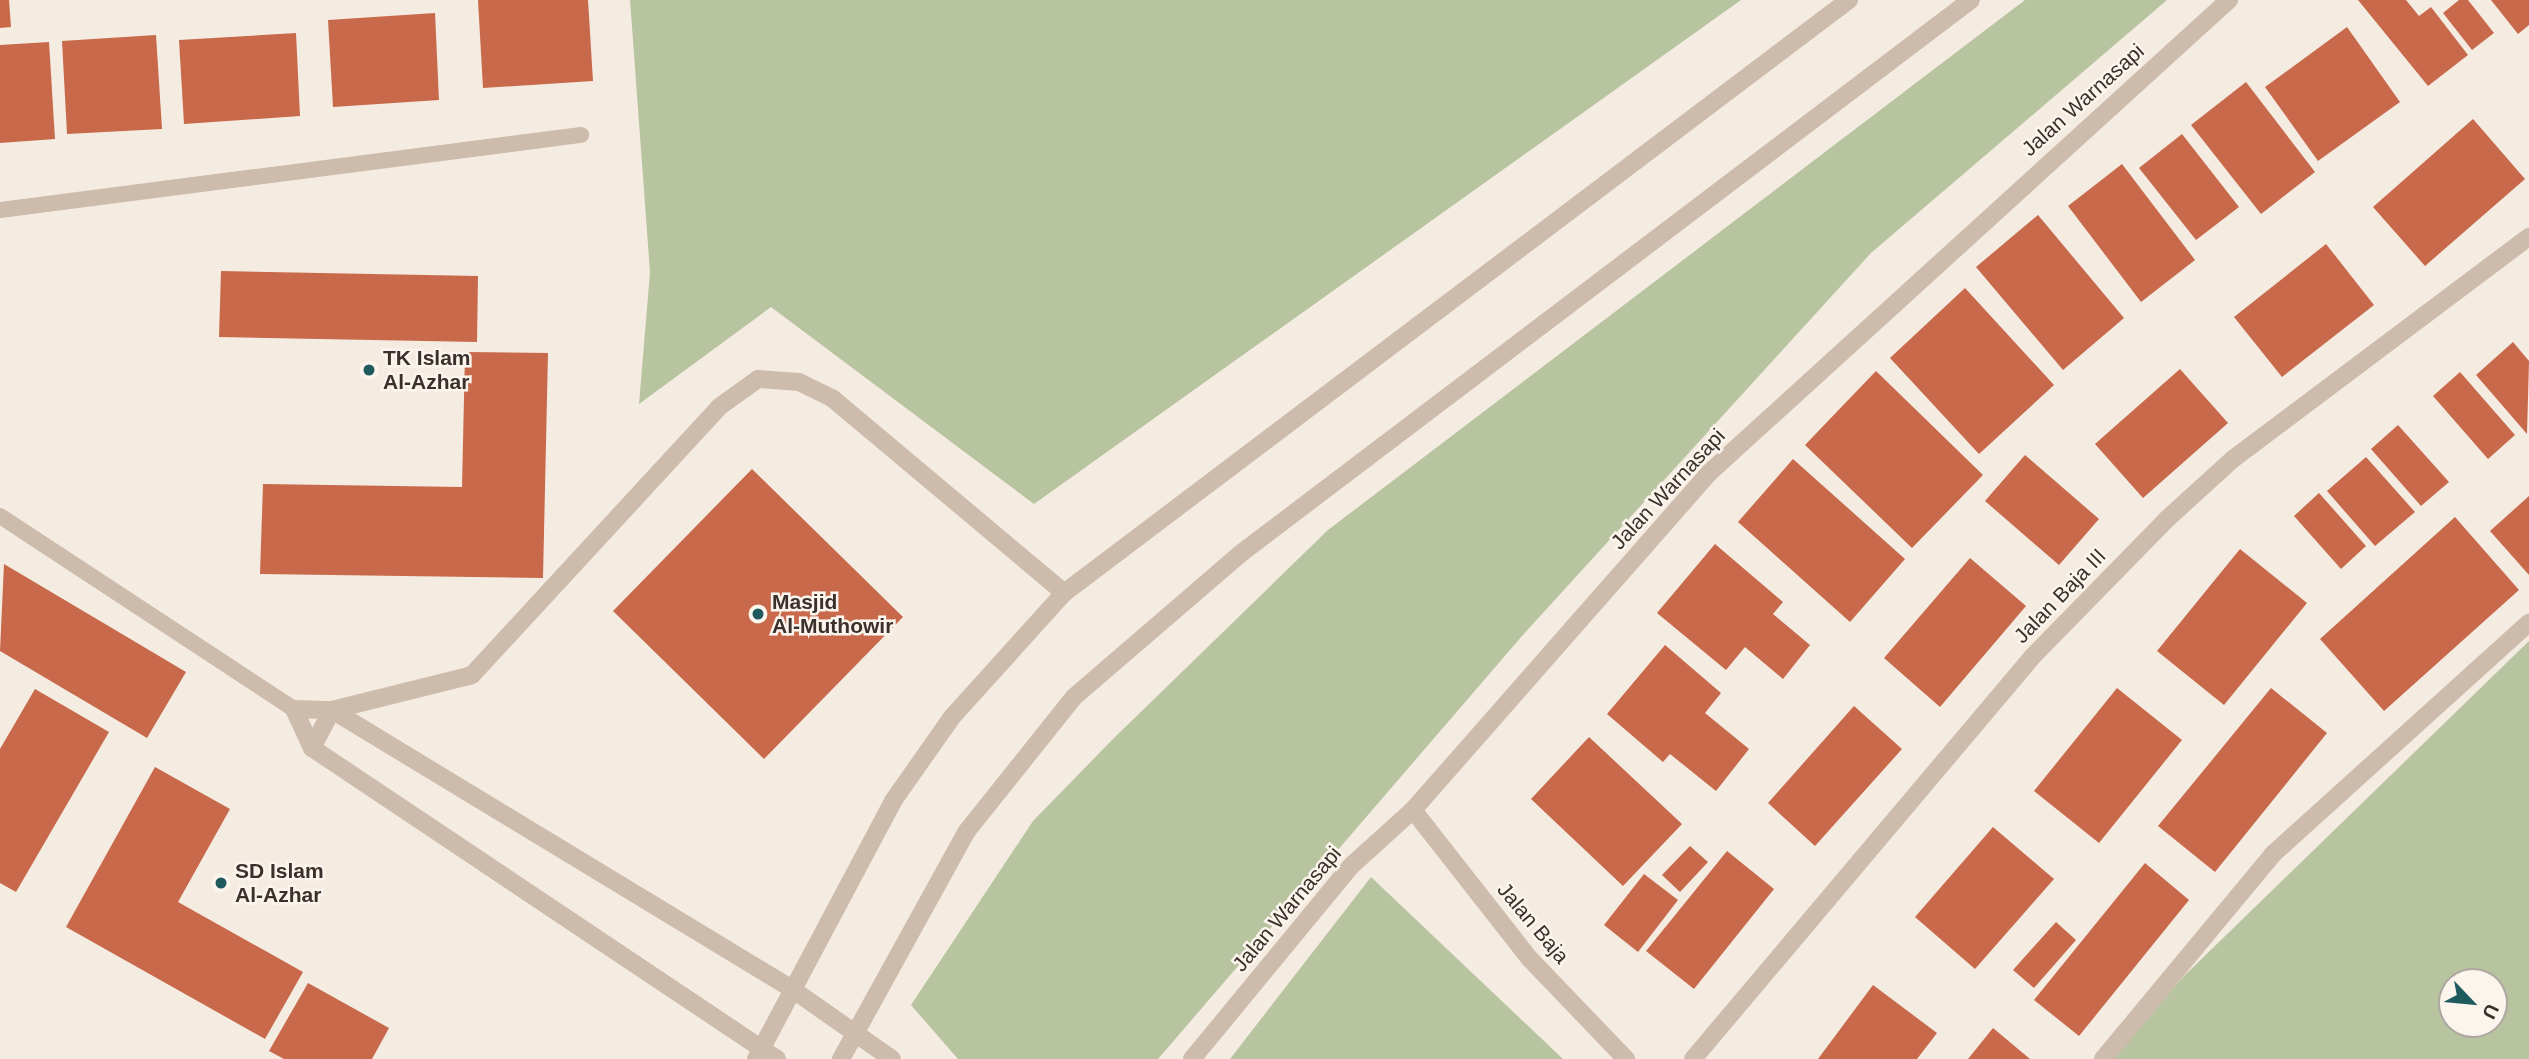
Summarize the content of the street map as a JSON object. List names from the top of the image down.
{
  "streets": {
    "street": ["Jalan Warnasapi", "Jalan Baja III", "Jalan Baja"]
  },
  "crossings": [
    ["Jalan Warnasapi", "Jalan Baja"]
  ],
  "places": ["TK Islam Al-Azhar", "Masjid Al-Muthowir", "SD Islam Al-Azhar"],
  "north": "bottom right"
}
